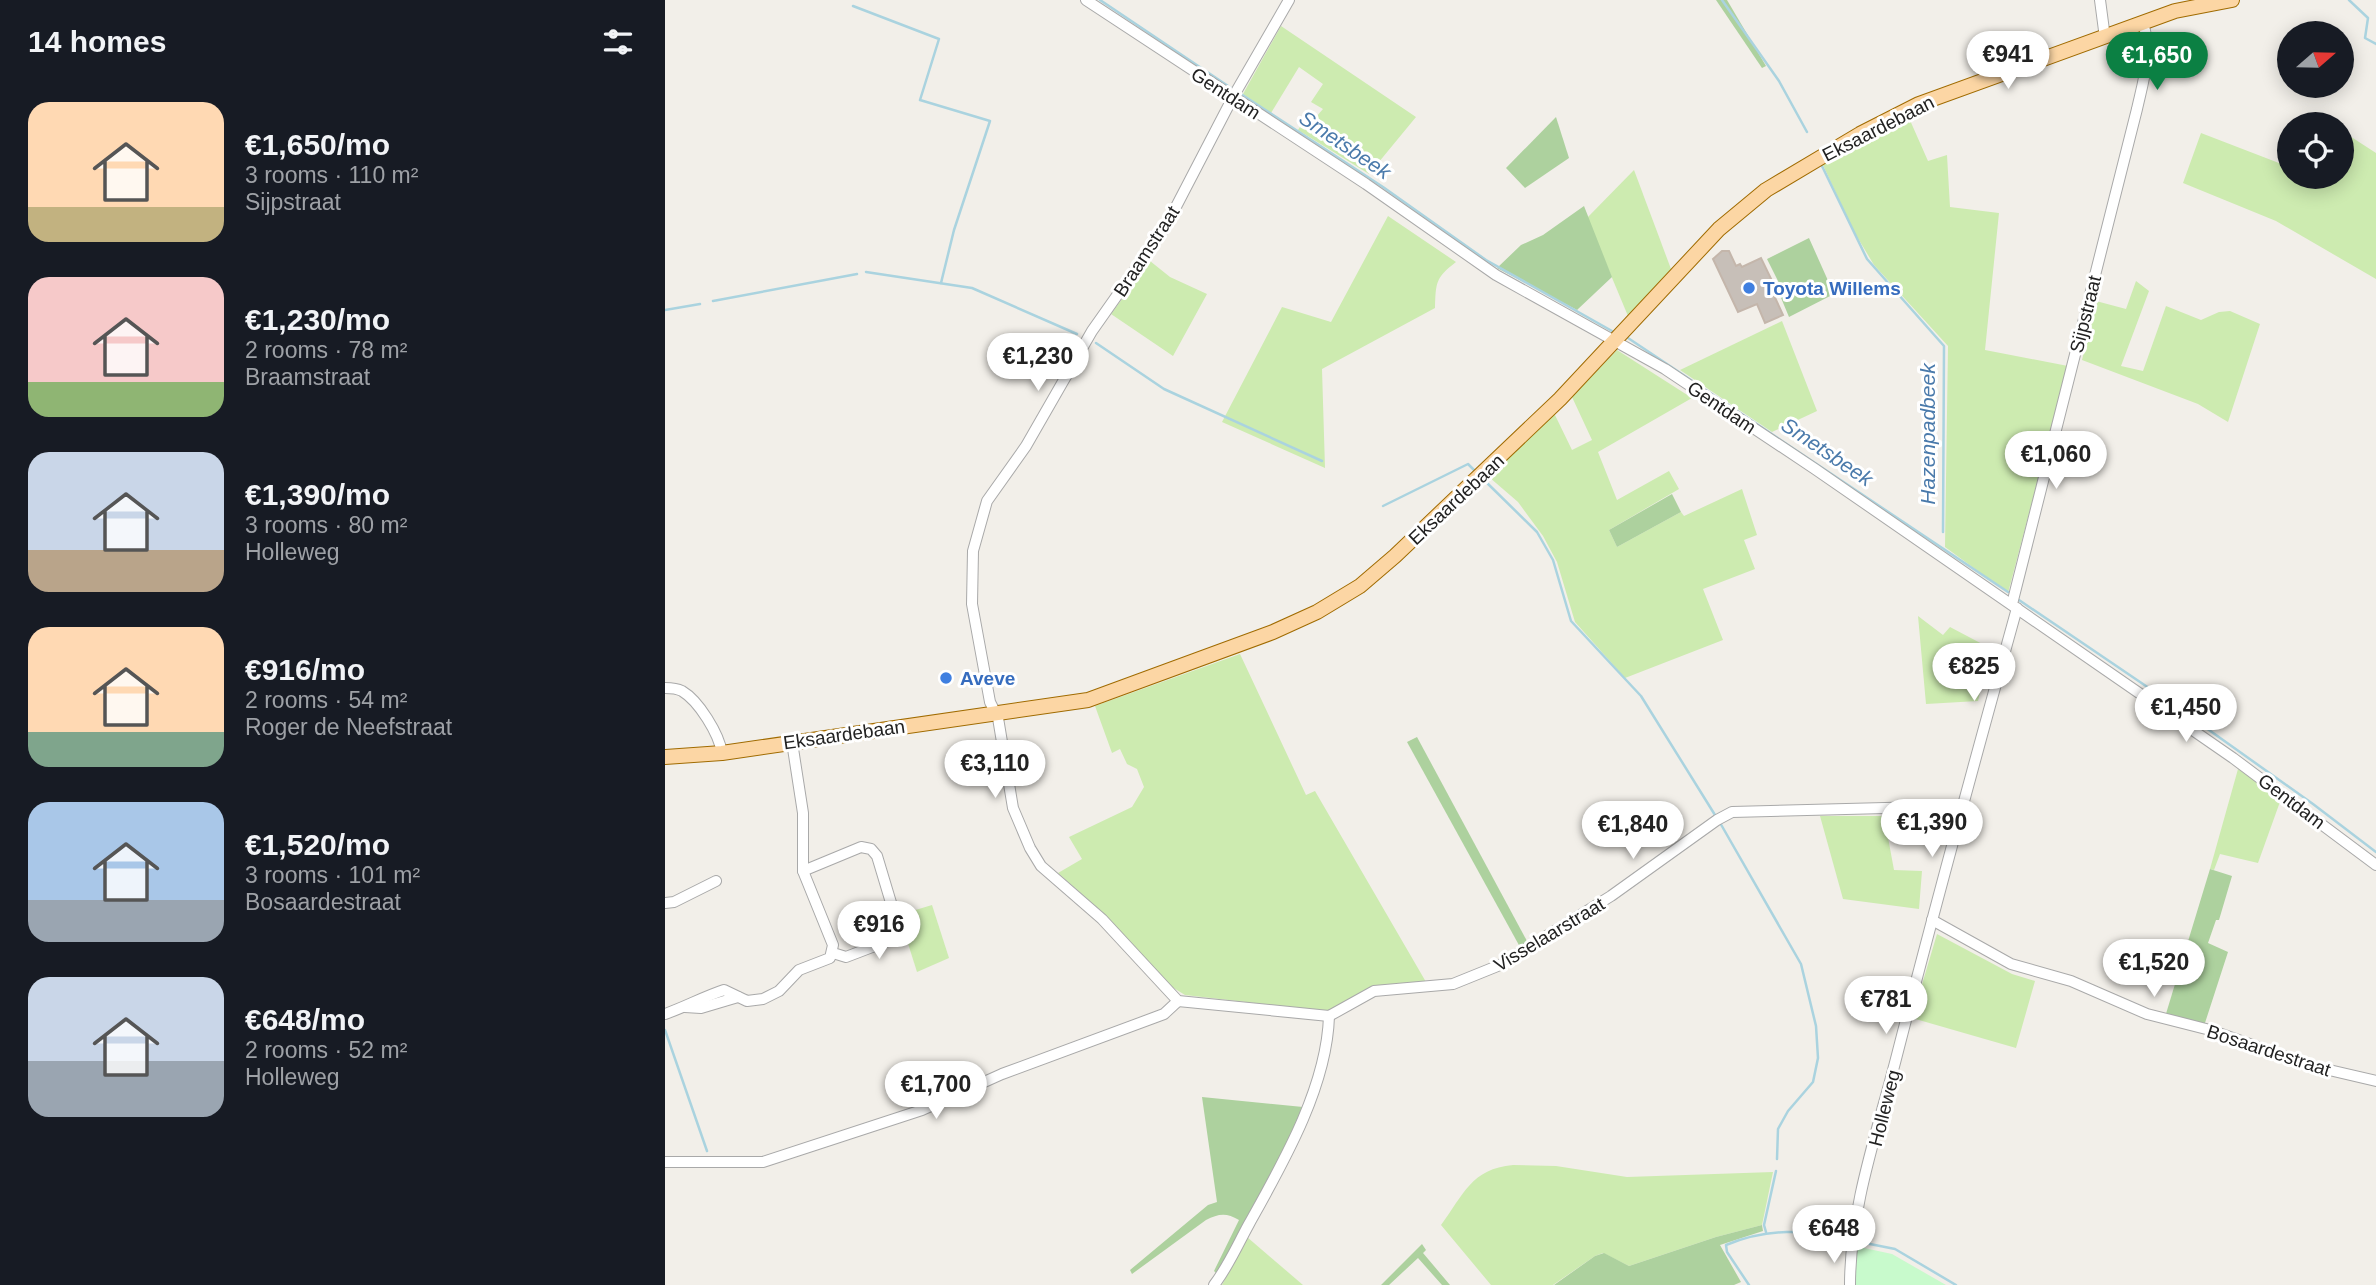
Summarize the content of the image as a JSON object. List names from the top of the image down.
{
  "streets": {
    "main road": ["Eksaardebaan"],
    "street": [
      "Gentdam",
      "Braamstraat",
      "Sijpstraat",
      "Visselaarstraat",
      "Bosaardestraat",
      "Holleweg"
    ]
  },
  "crossings": [
    ["Gentdam", "Eksaardebaan"],
    ["Gentdam", "Braamstraat"],
    ["Gentdam", "Sijpstraat"],
    ["Gentdam", "Holleweg"],
    ["Eksaardebaan", "Braamstraat"],
    ["Eksaardebaan", "Sijpstraat"],
    ["Sijpstraat", "Holleweg"],
    ["Visselaarstraat", "Holleweg"],
    ["Bosaardestraat", "Holleweg"]
  ],
  "water": ["Smetsbeek", "Hazenpadbeek"],
  "places": ["Toyota Willems", "Aveve"],
  "north": "right",
  "page": {
    "heading": "14 homes",
    "price": [
      "€941",
      "€1,650",
      "€1,230",
      "€1,060",
      "€825",
      "€1,450",
      "€3,110",
      "€1,390",
      "€1,840",
      "€916",
      "€1,520",
      "€781",
      "€1,700",
      "€648"
    ],
    "list": [
      {
        "name": "€1,650/mo",
        "note": "3 rooms · 110 m² · Sijpstraat"
      },
      {
        "name": "€1,230/mo",
        "note": "2 rooms · 78 m² · Braamstraat"
      },
      {
        "name": "€1,390/mo",
        "note": "3 rooms · 80 m² · Holleweg"
      },
      {
        "name": "€916/mo",
        "note": "2 rooms · 54 m² · Roger de Neefstraat"
      },
      {
        "name": "€1,520/mo",
        "note": "3 rooms · 101 m² · Bosaardestraat"
      },
      {
        "name": "€648/mo",
        "note": "2 rooms · 52 m² · Holleweg"
      }
    ]
  }
}
